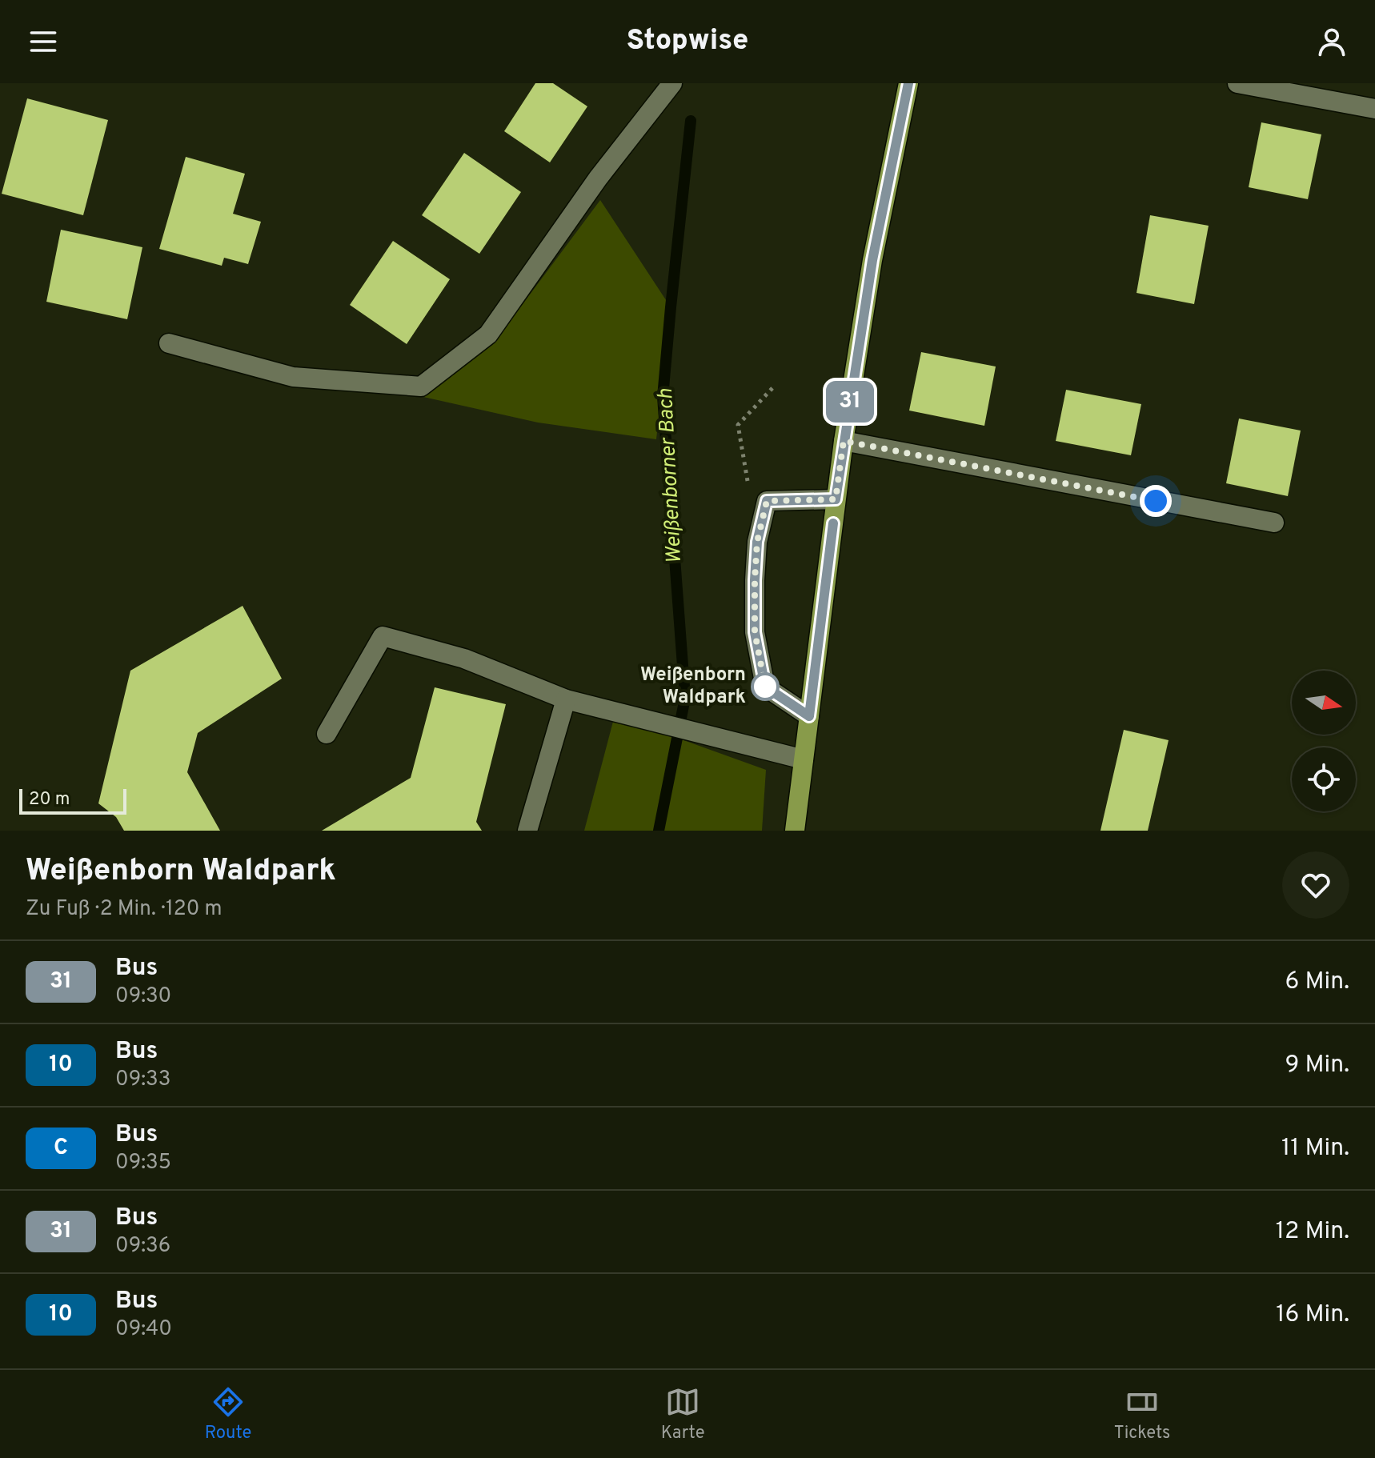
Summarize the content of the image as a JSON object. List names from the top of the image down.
{
  "water": ["Weißenborner Bach"],
  "places": ["Weißenborn Waldpark"],
  "lines": ["bus line 31"],
  "scale_bar": "20 m",
  "north": "right",
  "page": {
    "header": "Stopwise",
    "on_map": "31",
    "scale": "20 m",
    "heading": ["Weißenborn Waldpark", "Zu Fuß · 2 Min. · 120 m"],
    "list": [
      {
        "mark": "31",
        "name": "Bus",
        "note": "09:30",
        "value": "6 Min."
      },
      {
        "mark": "10",
        "name": "Bus",
        "note": "09:33",
        "value": "9 Min."
      },
      {
        "mark": "C",
        "name": "Bus",
        "note": "09:35",
        "value": "11 Min."
      },
      {
        "mark": "31",
        "name": "Bus",
        "note": "09:36",
        "value": "12 Min."
      },
      {
        "mark": "10",
        "name": "Bus",
        "note": "09:40",
        "value": "16 Min."
      }
    ],
    "tabs": ["Route", "Karte", "Tickets"]
  }
}
